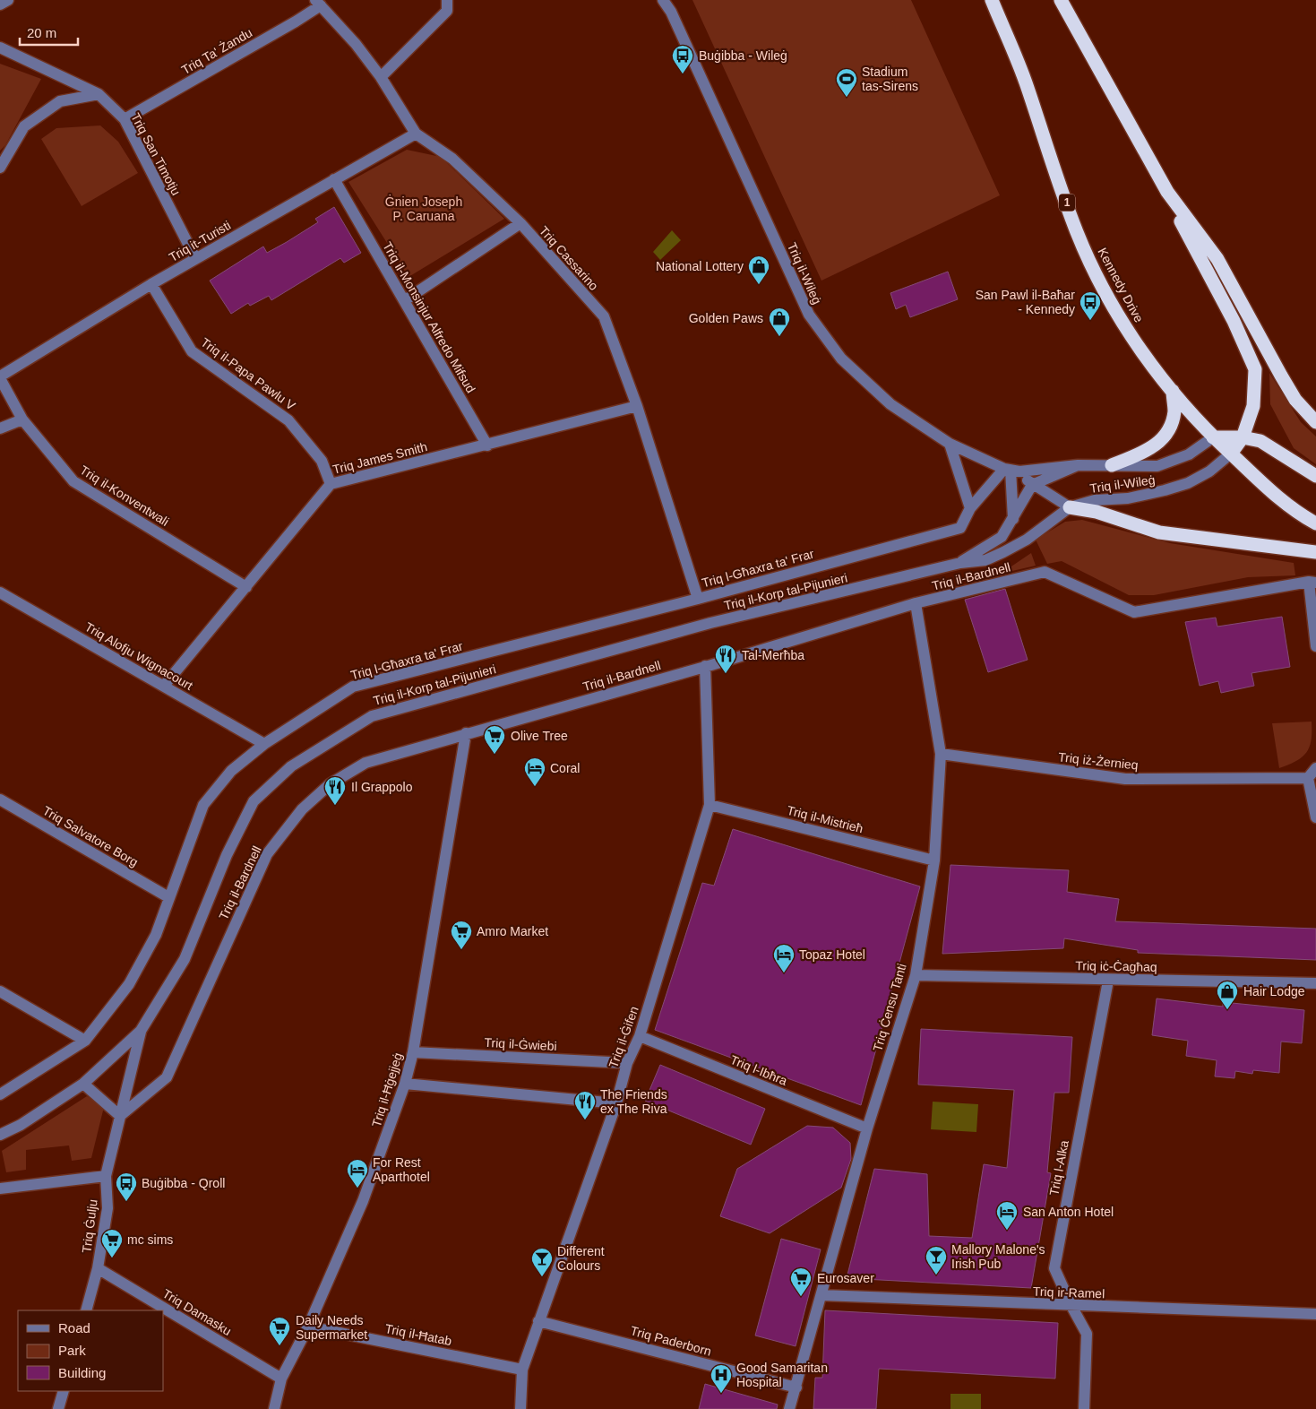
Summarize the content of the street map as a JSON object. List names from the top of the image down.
{
  "streets": {
    "highway": ["1", "Kennedy Drive"],
    "street": [
      "Triq Ta' Żandu",
      "Triq San Timotju",
      "Triq it-Turisti",
      "Triq Cassarino",
      "Triq il-Wileġ",
      "Triq il-Monsinjur Alfredo Mifsud",
      "Triq il-Papa Pawlu V",
      "Triq James Smith",
      "Triq il-Konventwali",
      "Triq l-Għaxra ta' Frar",
      "Triq il-Bardnell",
      "Triq il-Korp tal-Pijunieri",
      "Triq Alofju Wignacourt",
      "Triq iż-Żernieq",
      "Triq il-Mistrieħ",
      "Triq Salvatore Borg",
      "Triq iċ-Ċagħaq",
      "Triq Ċensu Tanti",
      "Triq il-Ġifen",
      "Triq il-Ġwiebi",
      "Triq l-Ibħra",
      "Triq il-Ħġejjeġ",
      "Triq l-Alka",
      "Triq Ġulju",
      "Triq ir-Ramel",
      "Triq Damasku",
      "Triq il-Ħatab",
      "Triq Paderborn"
    ]
  },
  "crossings": [
    ["Triq Ta' Żandu", "Triq San Timotju"],
    ["Triq Ta' Żandu", "Triq Cassarino"],
    ["Triq San Timotju", "Triq it-Turisti"],
    ["Triq it-Turisti", "Triq Cassarino"],
    ["Triq it-Turisti", "Triq il-Monsinjur Alfredo Mifsud"],
    ["Triq it-Turisti", "Triq il-Papa Pawlu V"],
    ["Triq it-Turisti", "Triq il-Konventwali"],
    ["Triq Cassarino", "Triq James Smith"],
    ["Triq Cassarino", "Triq l-Għaxra ta' Frar"],
    ["Triq il-Wileġ", "Kennedy Drive"],
    ["Triq il-Wileġ", "Triq l-Għaxra ta' Frar"],
    ["Triq il-Wileġ", "Triq il-Korp tal-Pijunieri"],
    ["Triq il-Monsinjur Alfredo Mifsud", "Triq James Smith"],
    ["Triq il-Papa Pawlu V", "Triq James Smith"],
    ["Triq James Smith", "Triq il-Konventwali"],
    ["Triq James Smith", "Triq Alofju Wignacourt"],
    ["Triq l-Għaxra ta' Frar", "Triq Alofju Wignacourt"],
    ["Triq l-Għaxra ta' Frar", "Triq Salvatore Borg"],
    ["Triq il-Bardnell", "Triq Ċensu Tanti"],
    ["Triq il-Bardnell", "Triq il-Ġifen"],
    ["Triq il-Bardnell", "Triq il-Ħġejjeġ"],
    ["Triq il-Bardnell", "Triq Ġulju"],
    ["Triq il-Korp tal-Pijunieri", "Triq Ġulju"],
    ["Triq iż-Żernieq", "Triq Ċensu Tanti"],
    ["Triq il-Mistrieħ", "Triq Ċensu Tanti"],
    ["Triq il-Mistrieħ", "Triq il-Ġifen"],
    ["Triq iċ-Ċagħaq", "Triq Ċensu Tanti"],
    ["Triq iċ-Ċagħaq", "Triq l-Alka"],
    ["Triq Ċensu Tanti", "Triq l-Ibħra"],
    ["Triq Ċensu Tanti", "Triq ir-Ramel"],
    ["Triq Ċensu Tanti", "Triq Paderborn"],
    ["Triq il-Ġifen", "Triq il-Ġwiebi"],
    ["Triq il-Ġifen", "Triq l-Ibħra"],
    ["Triq il-Ġifen", "Triq il-Ħatab"],
    ["Triq il-Ġifen", "Triq Paderborn"],
    ["Triq il-Ġwiebi", "Triq il-Ħġejjeġ"],
    ["Triq il-Ħġejjeġ", "Triq Damasku"],
    ["Triq il-Ħġejjeġ", "Triq il-Ħatab"],
    ["Triq l-Alka", "Triq ir-Ramel"],
    ["Triq Ġulju", "Triq Damasku"]
  ],
  "parks": ["Ġnien Joseph P. Caruana"],
  "places": {
    "bus stop": ["Buġibba - Wileġ", "San Pawl il-Baħar - Kennedy", "Buġibba - Qroll"],
    "sports": ["Stadium tas-Sirens"],
    "shop": ["National Lottery", "Golden Paws", "Hair Lodge"],
    "restaurant": ["Tal-Merħba", "Il Grappolo", "The Friends ex The Riva"],
    "supermarket": [
      "Olive Tree",
      "Amro Market",
      "mc sims",
      "Eurosaver",
      "Daily Needs Supermarket"
    ],
    "hotel": [
      "Coral",
      "Topaz Hotel",
      "For Rest Aparthotel",
      "San Anton Hotel"
    ],
    "bar": ["Mallory Malone's Irish Pub", "Different Colours"],
    "hospital": ["Good Samaritan Hospital"]
  },
  "legend": ["Road", "Park", "Building"],
  "scale_bar": "20 m"
}
